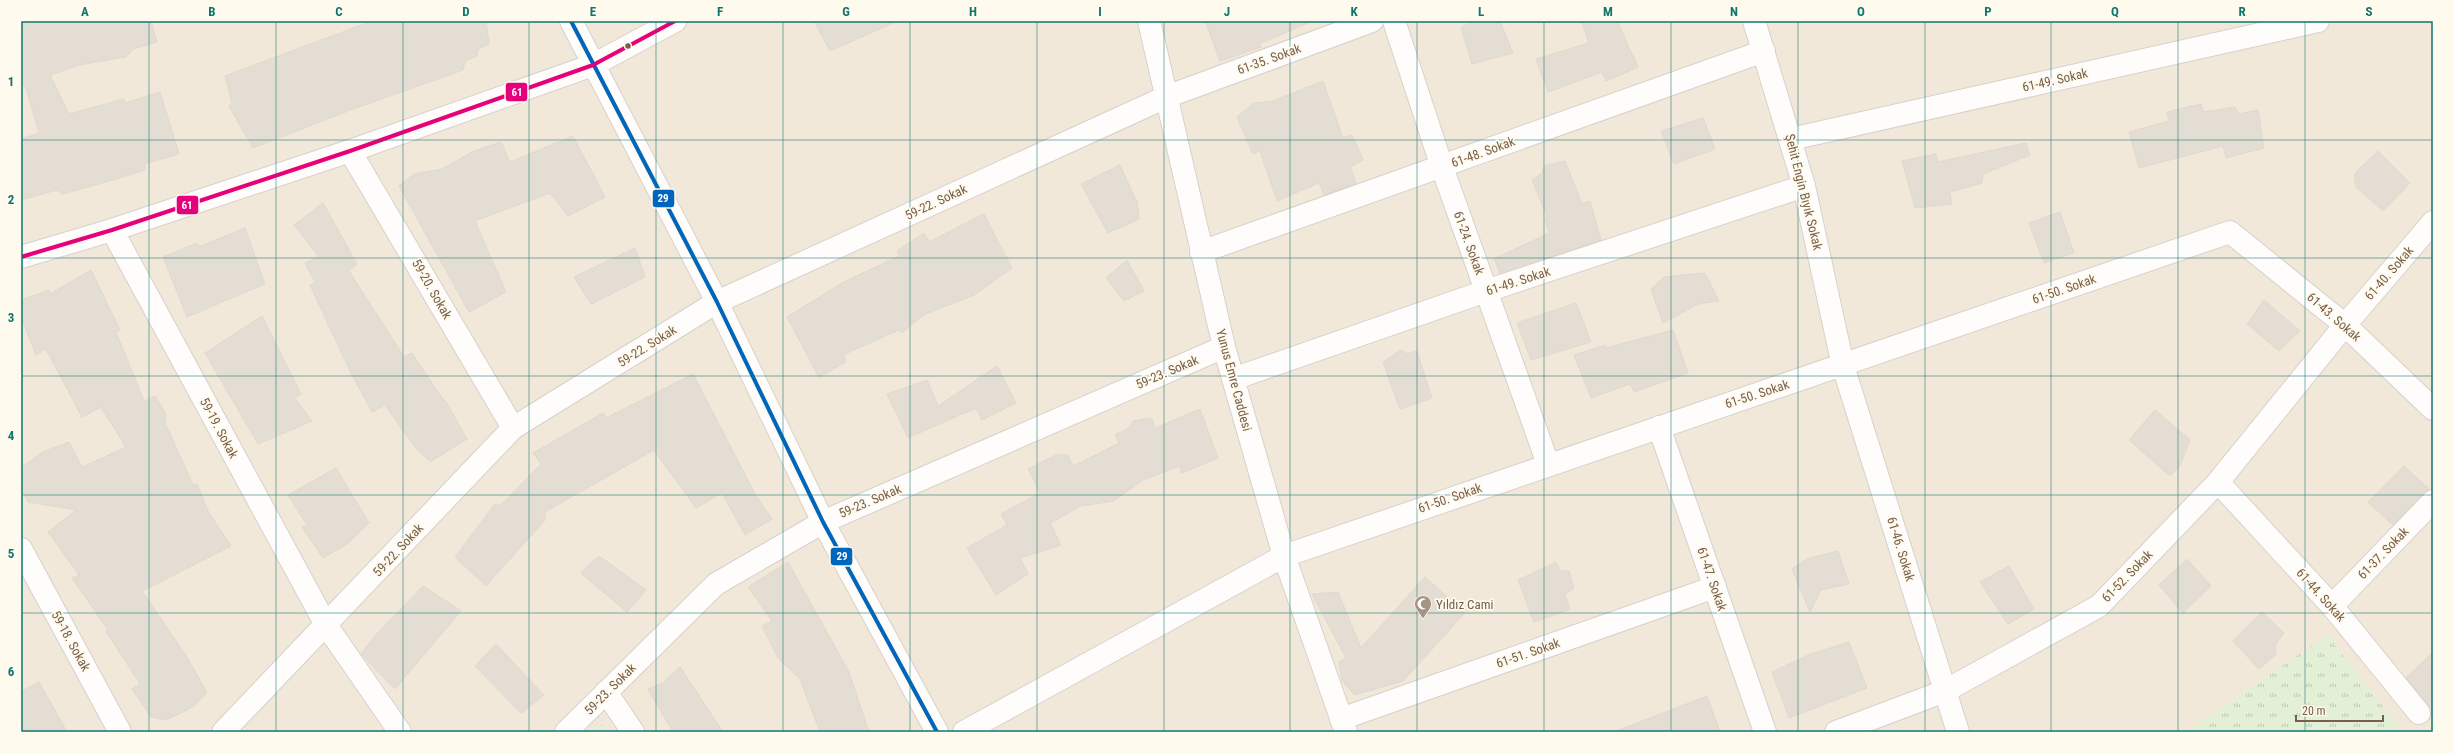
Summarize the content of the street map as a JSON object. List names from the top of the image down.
{
  "streets": {
    "street": [
      "61-35. Sokak",
      "61-49. Sokak",
      "61-48. Sokak",
      "Şehit Engin Bıyık Sokak",
      "59-22. Sokak",
      "61-24. Sokak",
      "61-40. Sokak",
      "59-20. Sokak",
      "61-50. Sokak",
      "61-43. Sokak",
      "59-23. Sokak",
      "Yunus Emre Caddesi",
      "59-19. Sokak",
      "61-46. Sokak",
      "61-37. Sokak",
      "61-52. Sokak",
      "61-47. Sokak",
      "61-44. Sokak",
      "59-18. Sokak",
      "61-51. Sokak"
    ]
  },
  "crossings": [
    ["61-35. Sokak", "59-22. Sokak"],
    ["61-35. Sokak", "Yunus Emre Caddesi"],
    ["61-49. Sokak", "Şehit Engin Bıyık Sokak"],
    ["61-49. Sokak", "61-24. Sokak"],
    ["61-49. Sokak", "Yunus Emre Caddesi"],
    ["61-48. Sokak", "Şehit Engin Bıyık Sokak"],
    ["61-48. Sokak", "61-24. Sokak"],
    ["61-48. Sokak", "Yunus Emre Caddesi"],
    ["Şehit Engin Bıyık Sokak", "61-50. Sokak"],
    ["Şehit Engin Bıyık Sokak", "61-46. Sokak"],
    ["59-22. Sokak", "59-20. Sokak"],
    ["59-22. Sokak", "Yunus Emre Caddesi"],
    ["59-22. Sokak", "59-19. Sokak"],
    ["61-24. Sokak", "61-50. Sokak"],
    ["61-40. Sokak", "61-43. Sokak"],
    ["61-40. Sokak", "61-52. Sokak"],
    ["61-50. Sokak", "61-43. Sokak"],
    ["61-50. Sokak", "Yunus Emre Caddesi"],
    ["61-50. Sokak", "61-46. Sokak"],
    ["61-50. Sokak", "61-47. Sokak"],
    ["61-43. Sokak", "61-52. Sokak"],
    ["59-23. Sokak", "Yunus Emre Caddesi"],
    ["Yunus Emre Caddesi", "61-51. Sokak"],
    ["61-46. Sokak", "61-52. Sokak"],
    ["61-37. Sokak", "61-44. Sokak"],
    ["61-52. Sokak", "61-44. Sokak"],
    ["61-47. Sokak", "61-51. Sokak"]
  ],
  "places": {
    "mosque": ["Yıldız Cami"]
  },
  "lines": ["transit line 29", "transit line 61"],
  "scale_bar": "20 m",
  "grid": {
    "columns": [
      "A",
      "B",
      "C",
      "D",
      "E",
      "F",
      "G",
      "H",
      "I",
      "J",
      "K",
      "L",
      "M",
      "N",
      "O",
      "P",
      "Q",
      "R",
      "S"
    ],
    "rows": [
      "1",
      "2",
      "3",
      "4",
      "5",
      "6"
    ]
  }
}
